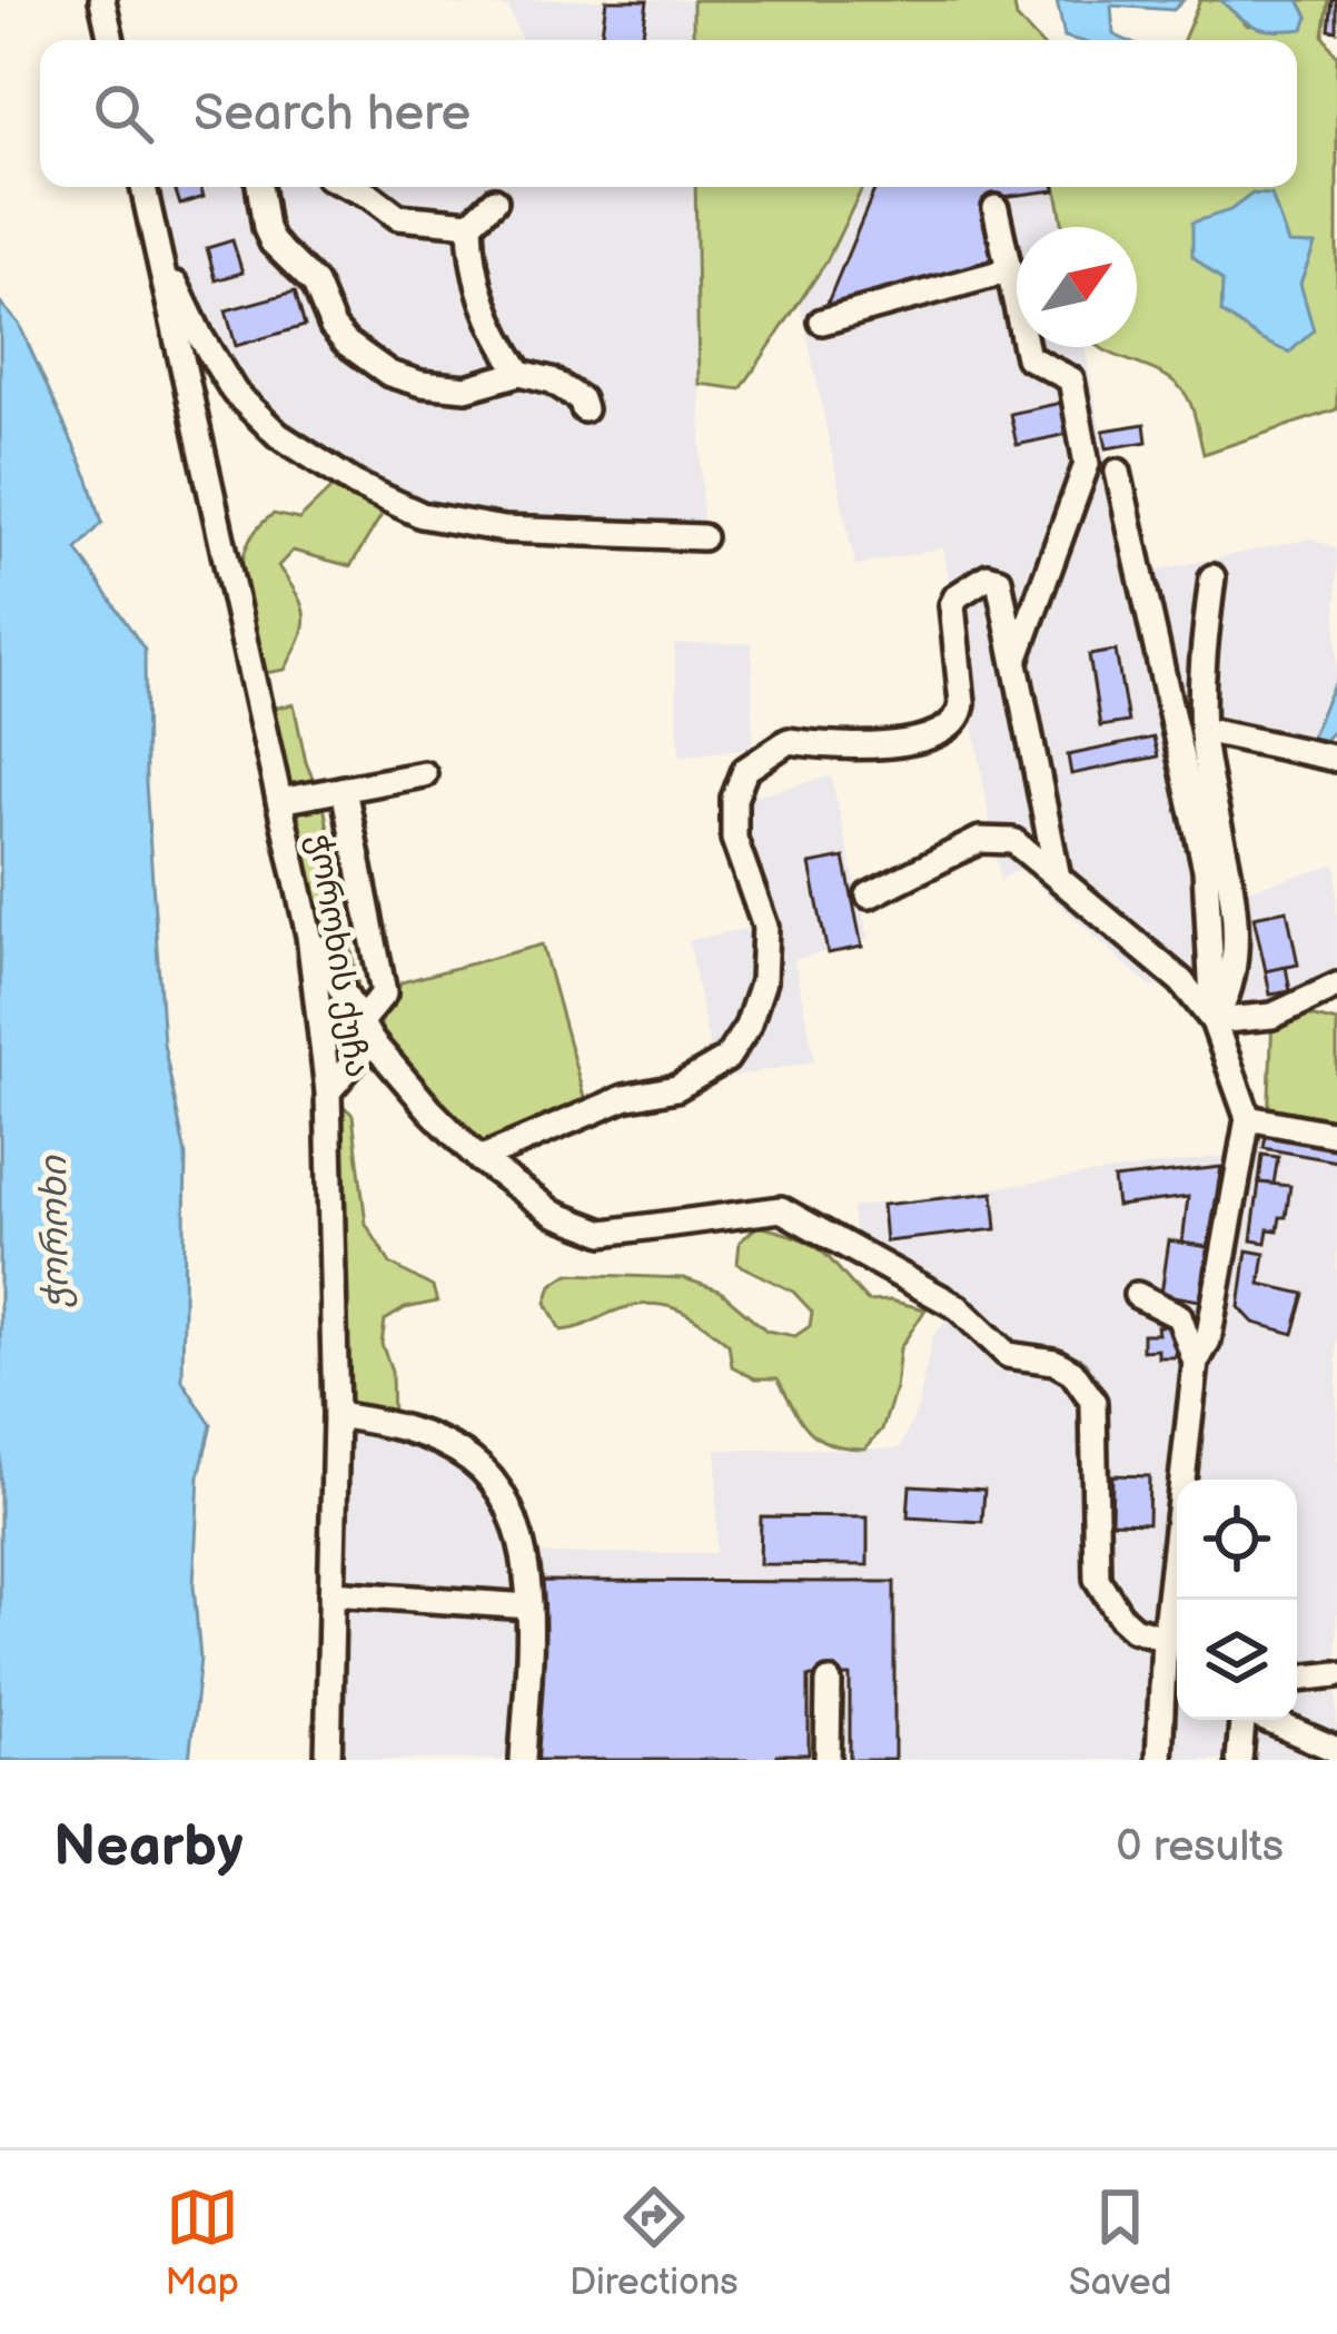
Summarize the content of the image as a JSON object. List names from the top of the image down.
{
  "streets": {
    "street": ["ჭოროხის ქუჩა"]
  },
  "water": ["ჭოროხი"],
  "north": "top right",
  "page": {
    "search": "Search here",
    "heading": ["Nearby", "0 results"],
    "nav": ["Map", "Directions", "Saved"]
  }
}
